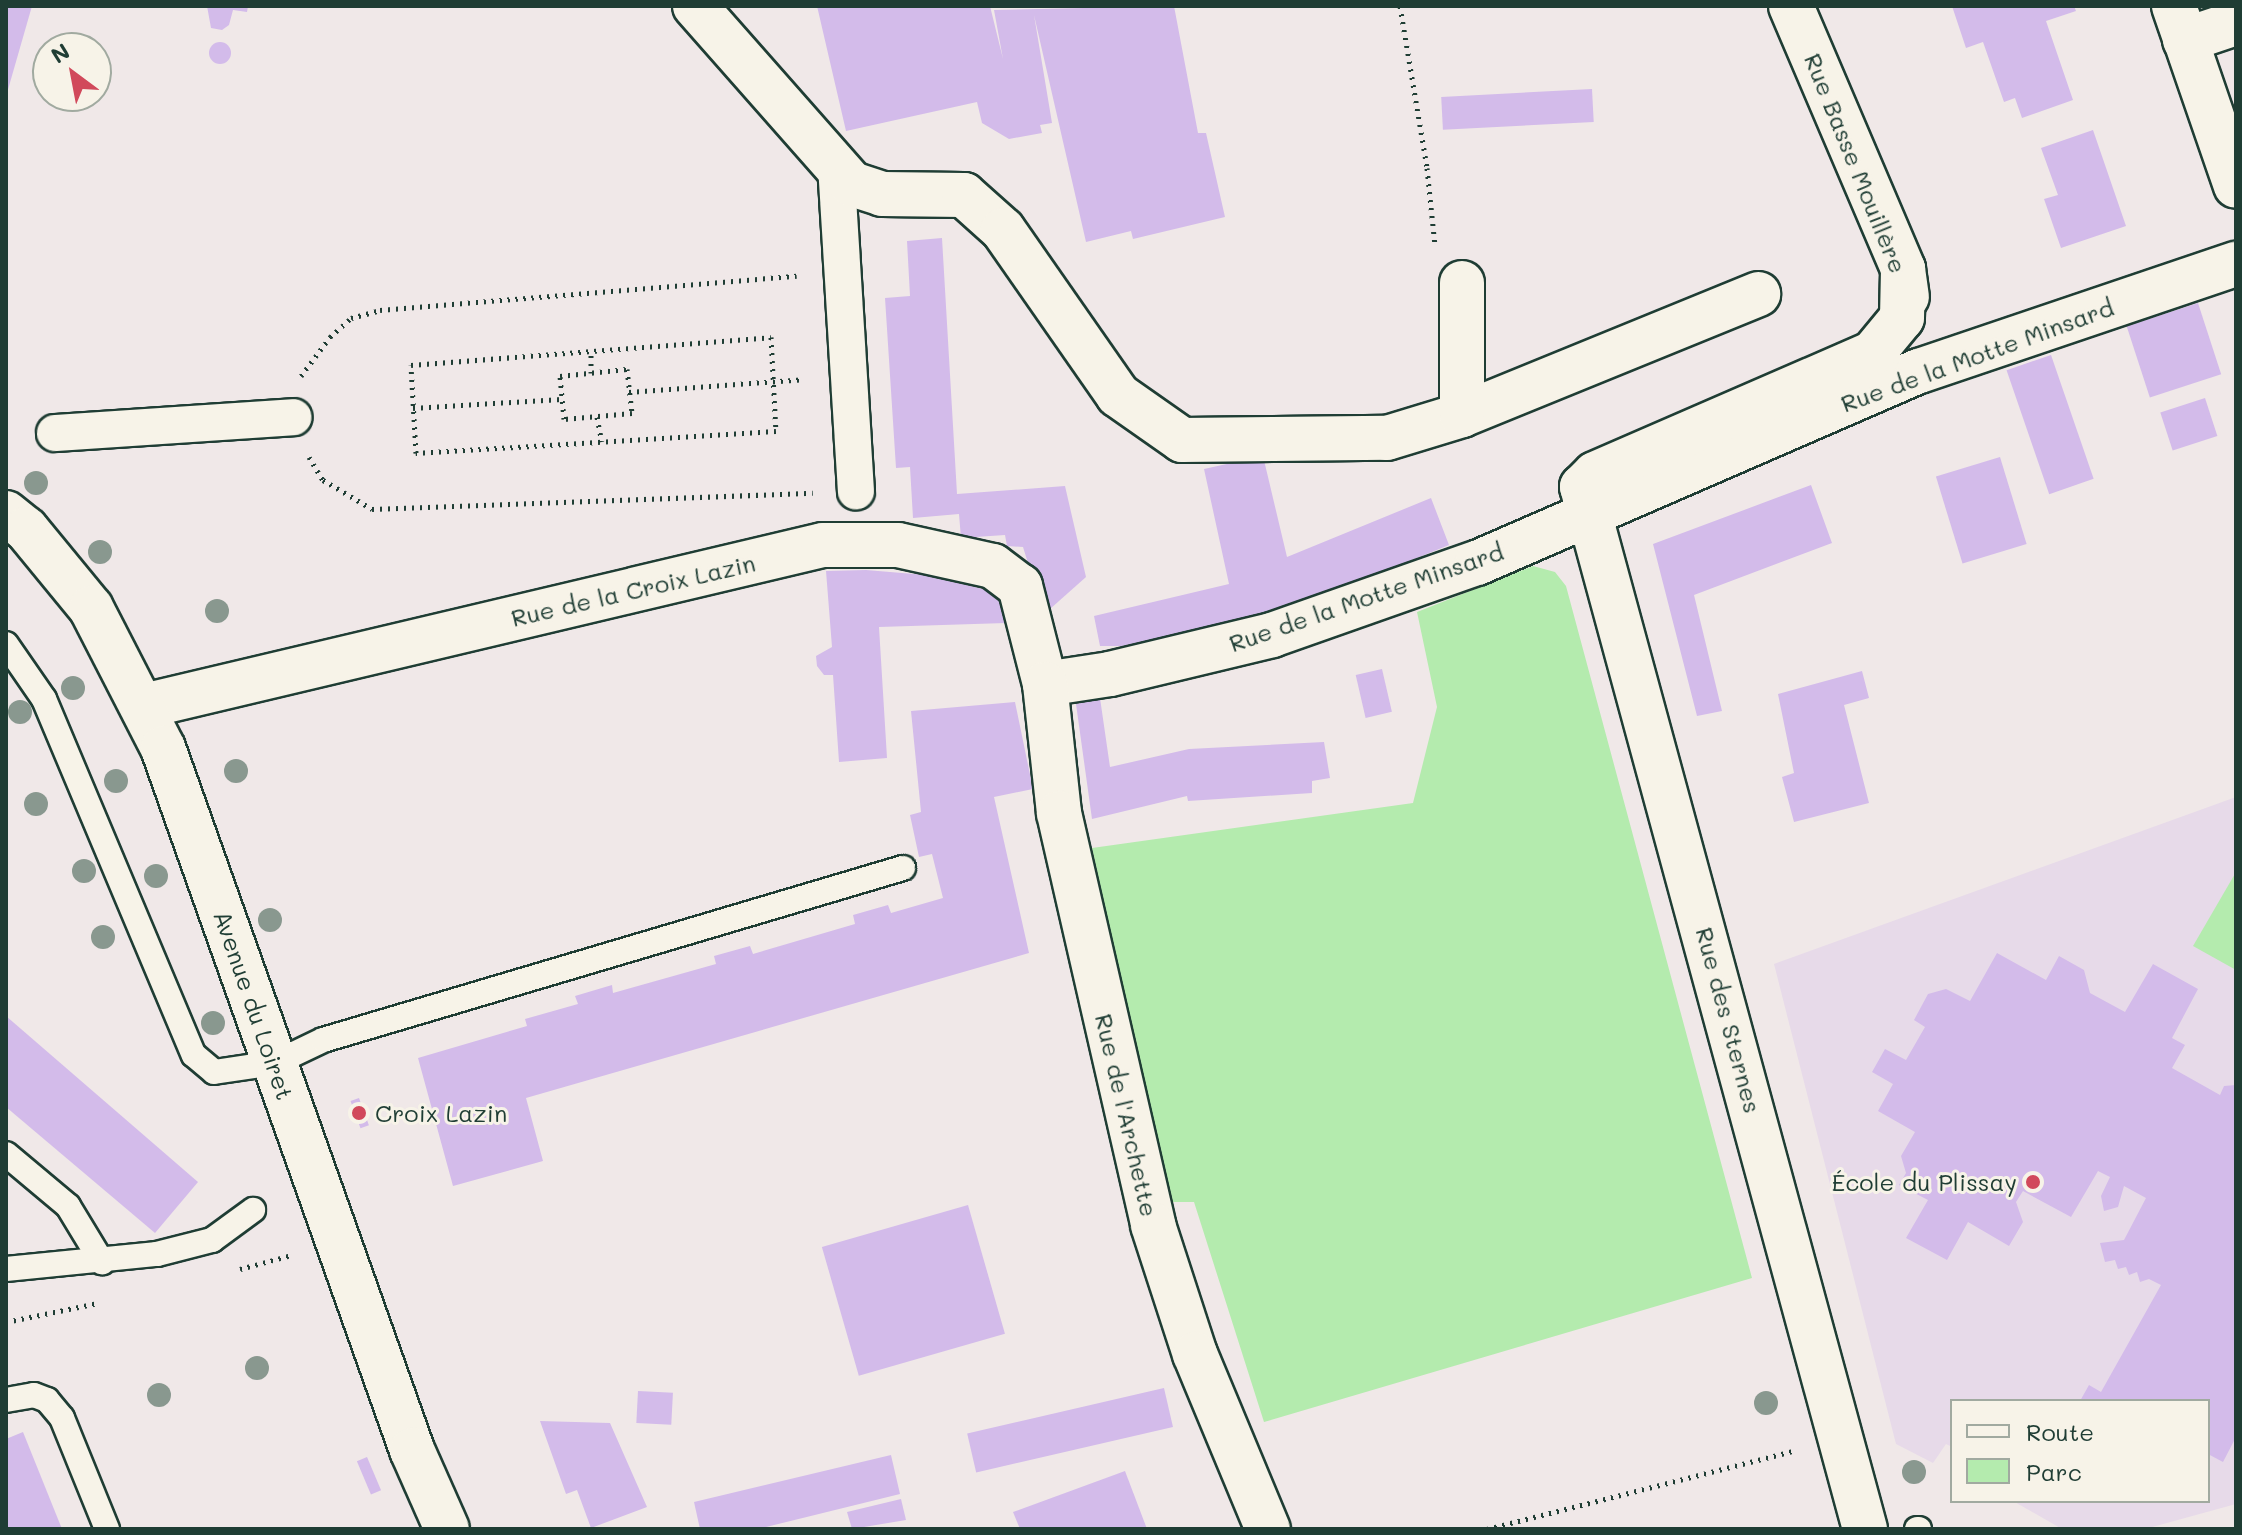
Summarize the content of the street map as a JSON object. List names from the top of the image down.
{
  "streets": {
    "street": [
      "Rue Basse Mouillère",
      "Rue de la Motte Minsard",
      "Rue de la Croix Lazin",
      "Avenue du Loiret",
      "Rue des Sternes",
      "Rue de l'Archette"
    ]
  },
  "crossings": [
    ["Rue Basse Mouillère", "Rue de la Motte Minsard"],
    ["Rue de la Motte Minsard", "Rue de la Croix Lazin"],
    ["Rue de la Motte Minsard", "Rue des Sternes"],
    ["Rue de la Motte Minsard", "Rue de l'Archette"],
    ["Rue de la Croix Lazin", "Avenue du Loiret"],
    ["Rue de la Croix Lazin", "Rue de l'Archette"]
  ],
  "places": ["Croix Lazin", "École du Plissay"],
  "legend": ["Route", "Parc"],
  "north": "top left"
}
